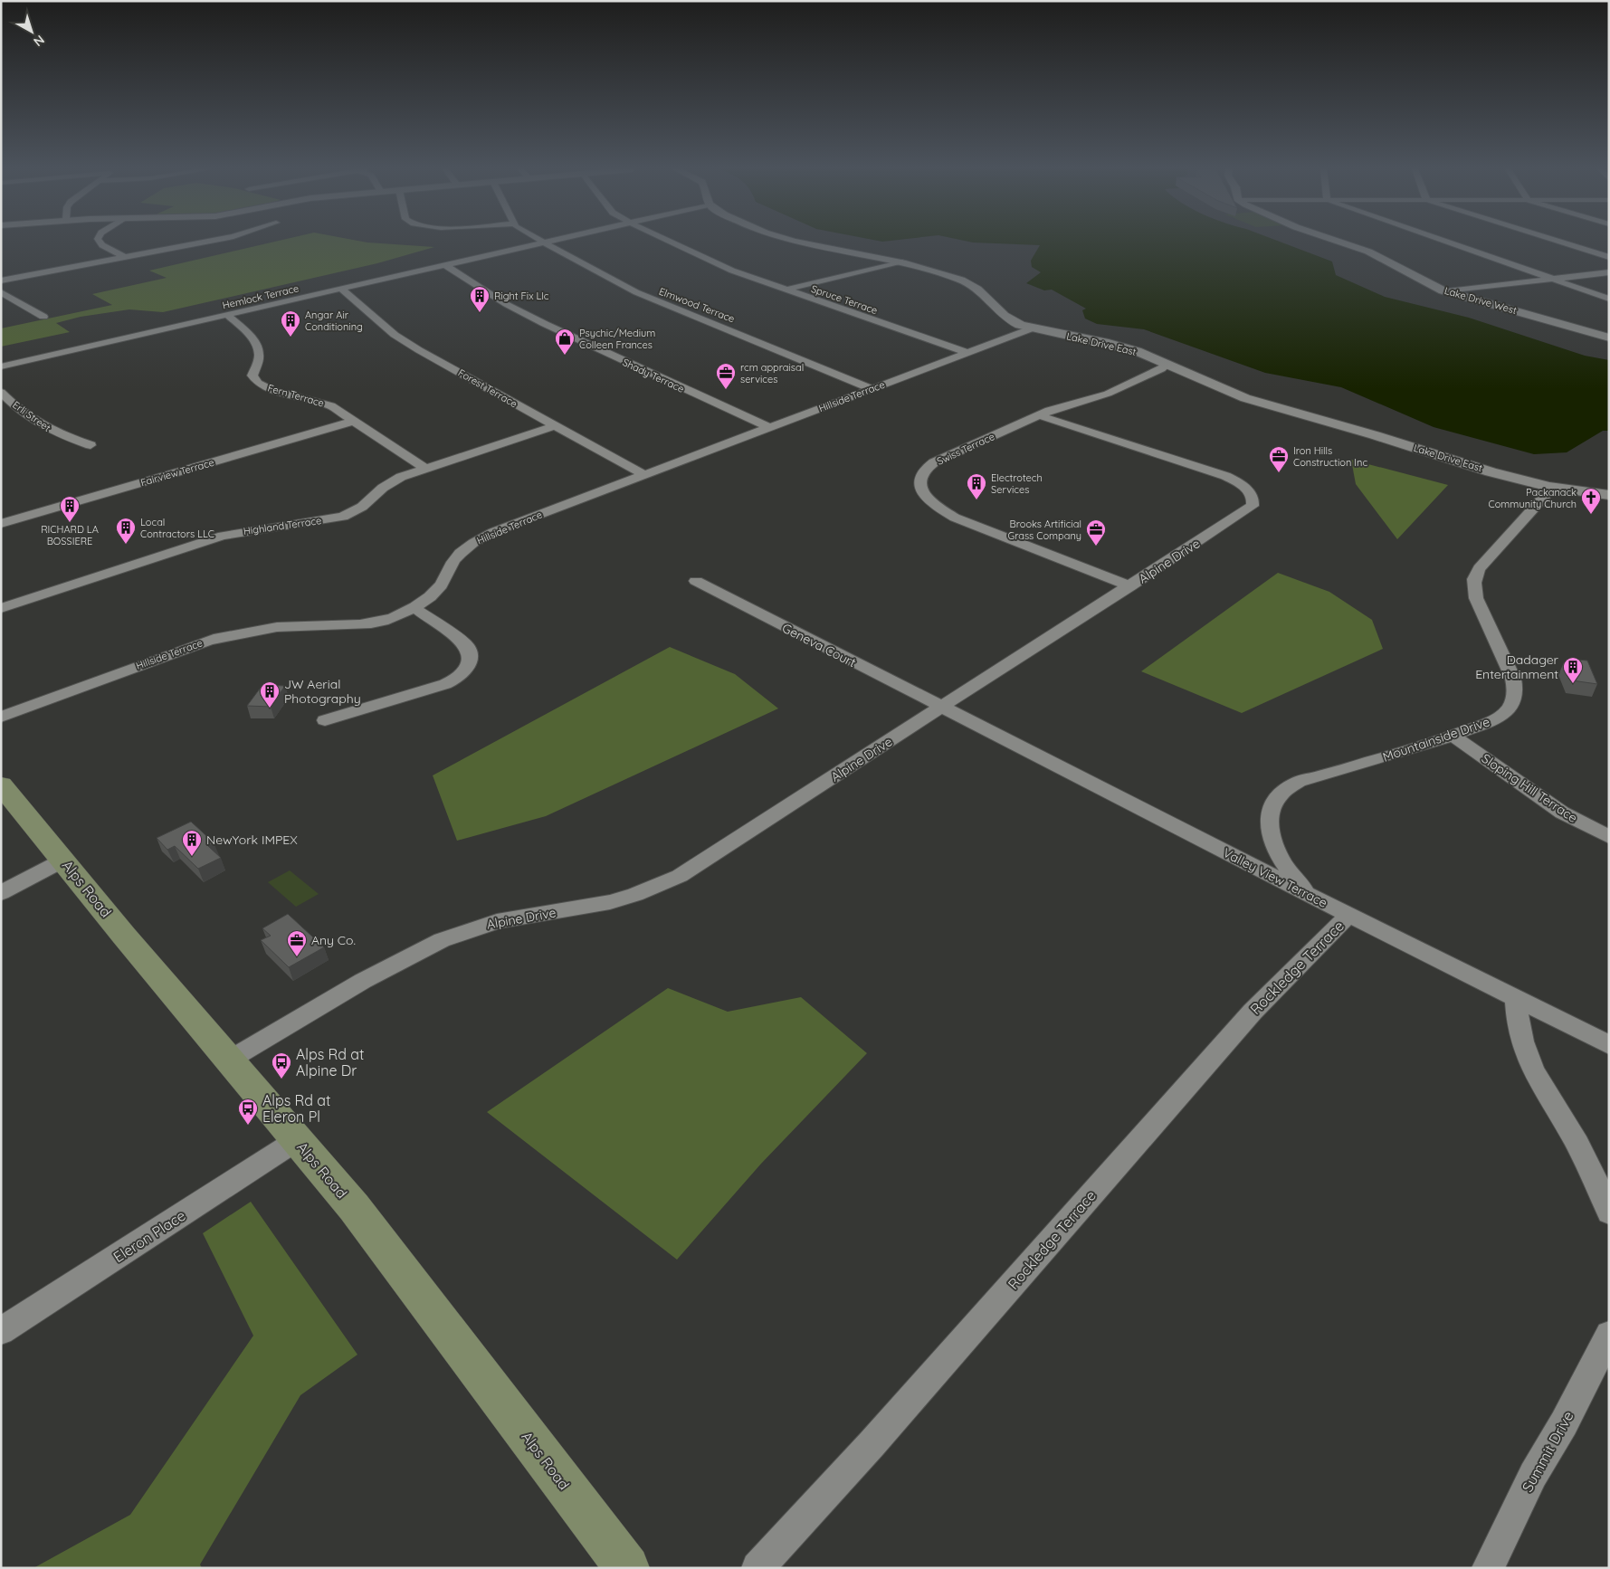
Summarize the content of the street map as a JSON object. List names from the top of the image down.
{
  "streets": {
    "main road": ["Alps Road"],
    "street": [
      "Hemlock Terrace",
      "Spruce Terrace",
      "Lake Drive West",
      "Elmwood Terrace",
      "Lake Drive East",
      "Shady Terrace",
      "Forest Terrace",
      "Fern Terrace",
      "Hillside Terrace",
      "Erli Street",
      "Swiss Terrace",
      "Fairview Terrace",
      "Highland Terrace",
      "Alpine Drive",
      "Geneva Court",
      "Mountainside Drive",
      "Sloping Hill Terrace",
      "Valley View Terrace",
      "Rockledge Terrace",
      "Eleron Place",
      "Summit Drive"
    ]
  },
  "crossings": [
    ["Hemlock Terrace", "Elmwood Terrace"],
    ["Hemlock Terrace", "Shady Terrace"],
    ["Hemlock Terrace", "Forest Terrace"],
    ["Hemlock Terrace", "Fern Terrace"],
    ["Spruce Terrace", "Hillside Terrace"],
    ["Elmwood Terrace", "Hillside Terrace"],
    ["Lake Drive East", "Hillside Terrace"],
    ["Lake Drive East", "Swiss Terrace"],
    ["Lake Drive East", "Mountainside Drive"],
    ["Shady Terrace", "Hillside Terrace"],
    ["Forest Terrace", "Hillside Terrace"],
    ["Forest Terrace", "Highland Terrace"],
    ["Fern Terrace", "Fairview Terrace"],
    ["Fern Terrace", "Highland Terrace"],
    ["Swiss Terrace", "Alpine Drive"],
    ["Alpine Drive", "Geneva Court"],
    ["Alpine Drive", "Valley View Terrace"],
    ["Alpine Drive", "Alps Road"],
    ["Geneva Court", "Valley View Terrace"],
    ["Mountainside Drive", "Sloping Hill Terrace"],
    ["Mountainside Drive", "Valley View Terrace"],
    ["Valley View Terrace", "Rockledge Terrace"],
    ["Alps Road", "Eleron Place"]
  ],
  "places": {
    "building": [
      "Right Fix Llc",
      "Angar Air Conditioning",
      "Electrotech Services",
      "RICHARD LA BOSSIERE",
      "Local Contractors LLC",
      "Dadager Entertainment",
      "JW Aerial Photography",
      "NewYork IMPEX"
    ],
    "shop": ["Psychic/Medium Colleen Frances"],
    "office": [
      "rcm appraisal services",
      "Iron Hills Construction Inc",
      "Brooks Artificial Grass Company",
      "Any Co."
    ],
    "church": ["Packanack Community Church"],
    "bus stop": ["Alps Rd at Alpine Dr", "Alps Rd at Eleron Pl"]
  },
  "north": "bottom right"
}
